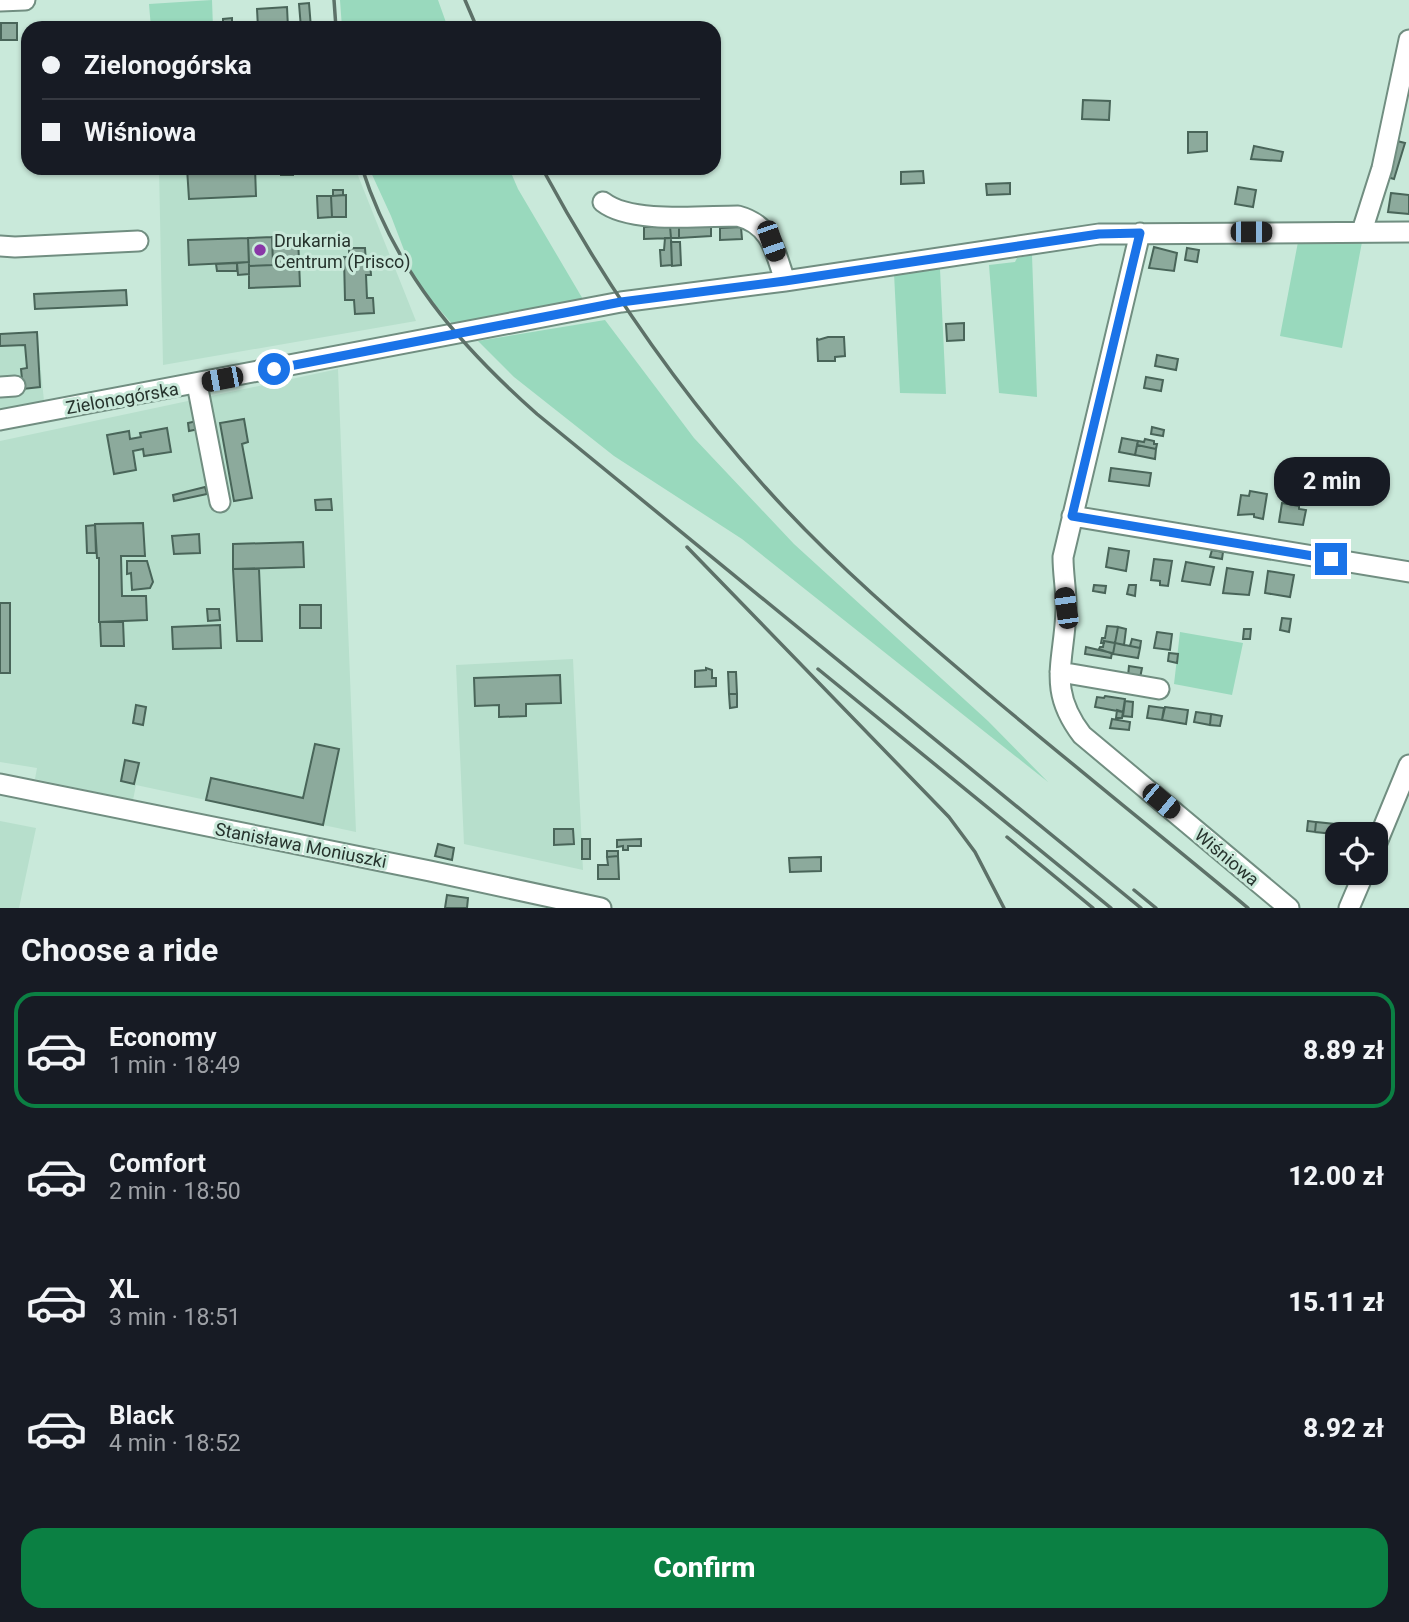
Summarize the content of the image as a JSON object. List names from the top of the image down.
{
  "streets": {
    "street": ["Zielonogórska", "Stanisława Moniuszki", "Wiśniowa"]
  },
  "crossings": [
    ["Zielonogórska", "Wiśniowa"]
  ],
  "places": ["Drukarnia Centrum (Prisco)"],
  "page": {
    "banner": ["Zielonogórska", "Wiśniowa"],
    "bubble": "2 min",
    "heading": "Choose a ride",
    "list": [
      {
        "name": "Economy",
        "note": "1 min · 18:49",
        "value": "8.89 zł"
      },
      {
        "name": "Comfort",
        "note": "2 min · 18:50",
        "value": "12.00 zł"
      },
      {
        "name": "XL",
        "note": "3 min · 18:51",
        "value": "15.11 zł"
      },
      {
        "name": "Black",
        "note": "4 min · 18:52",
        "value": "8.92 zł"
      }
    ],
    "buttons": "Confirm"
  }
}
